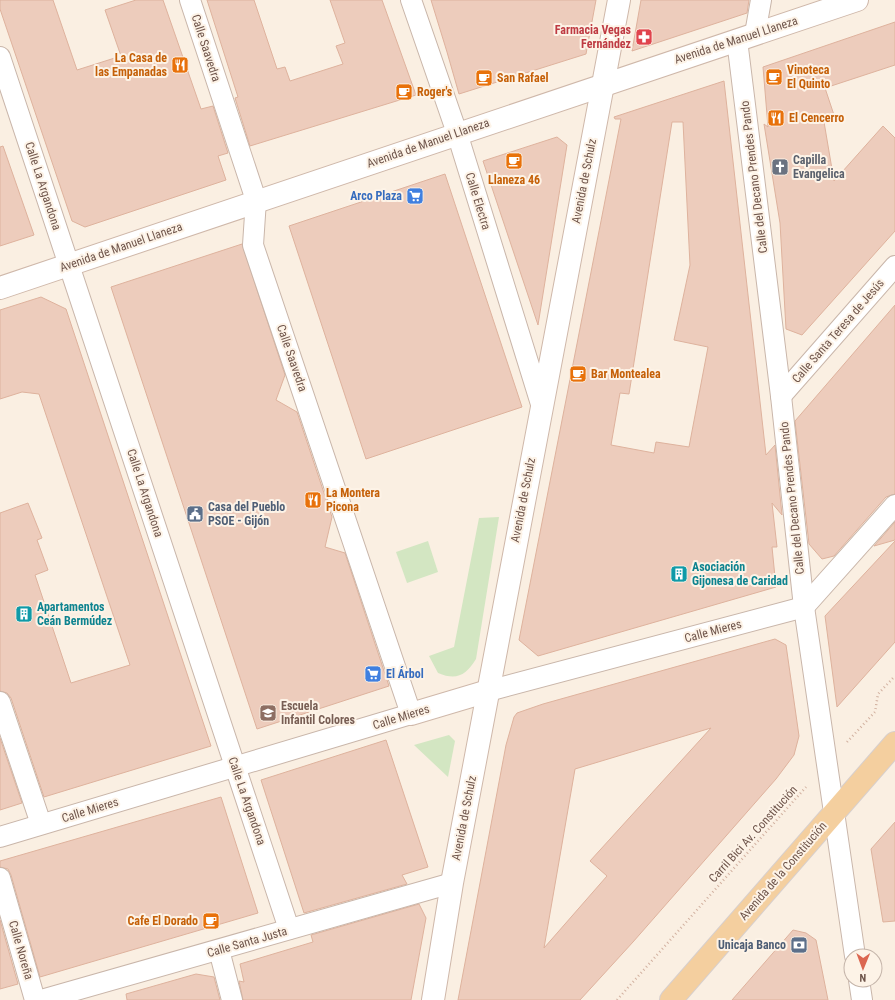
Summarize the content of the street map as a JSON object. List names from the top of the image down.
{
  "streets": {
    "main road": ["Avenida de la Constitución"],
    "street": [
      "Avenida de Manuel Llaneza",
      "Calle Saavedra",
      "Calle del Decano Prendes Pando",
      "Avenida de Schulz",
      "Calle La Argandona",
      "Calle Electra",
      "Calle Santa Teresa de Jesús",
      "Calle Mieres",
      "Calle Santa Justa",
      "Calle Noreña"
    ],
    "path": ["Carril Bici Av. Constitución"]
  },
  "crossings": [
    ["Avenida de Manuel Llaneza", "Calle Saavedra"],
    ["Avenida de Manuel Llaneza", "Calle del Decano Prendes Pando"],
    ["Avenida de Manuel Llaneza", "Avenida de Schulz"],
    ["Avenida de Manuel Llaneza", "Calle La Argandona"],
    ["Avenida de Manuel Llaneza", "Calle Electra"],
    ["Calle Saavedra", "Calle Mieres"],
    ["Calle del Decano Prendes Pando", "Calle Santa Teresa de Jesús"],
    ["Calle del Decano Prendes Pando", "Calle Mieres"],
    ["Calle del Decano Prendes Pando", "Carril Bici Av. Constitución"],
    ["Calle del Decano Prendes Pando", "Avenida de la Constitución"],
    ["Avenida de Schulz", "Calle Electra"],
    ["Avenida de Schulz", "Calle Mieres"],
    ["Avenida de Schulz", "Calle Santa Justa"],
    ["Calle La Argandona", "Calle Mieres"],
    ["Calle La Argandona", "Calle Santa Justa"]
  ],
  "places": {
    "pharmacy": ["Farmacia Vegas Fernández"],
    "restaurant": ["La Casa de las Empanadas", "El Cencerro", "La Montera Picona"],
    "cafe": [
      "Vinoteca El Quinto",
      "San Rafael",
      "Roger's",
      "Llaneza 46",
      "Bar Montealea",
      "Cafe El Dorado"
    ],
    "church": ["Capilla Evangelica"],
    "supermarket": ["Arco Plaza", "El Árbol"],
    "public building": ["Casa del Pueblo PSOE - Gijón"],
    "building": ["Asociación Gijonesa de Caridad", "Apartamentos Ceán Bermúdez"],
    "school or university": ["Escuela Infantil Colores"],
    "bank": ["Unicaja Banco"]
  },
  "north": "bottom"
}
